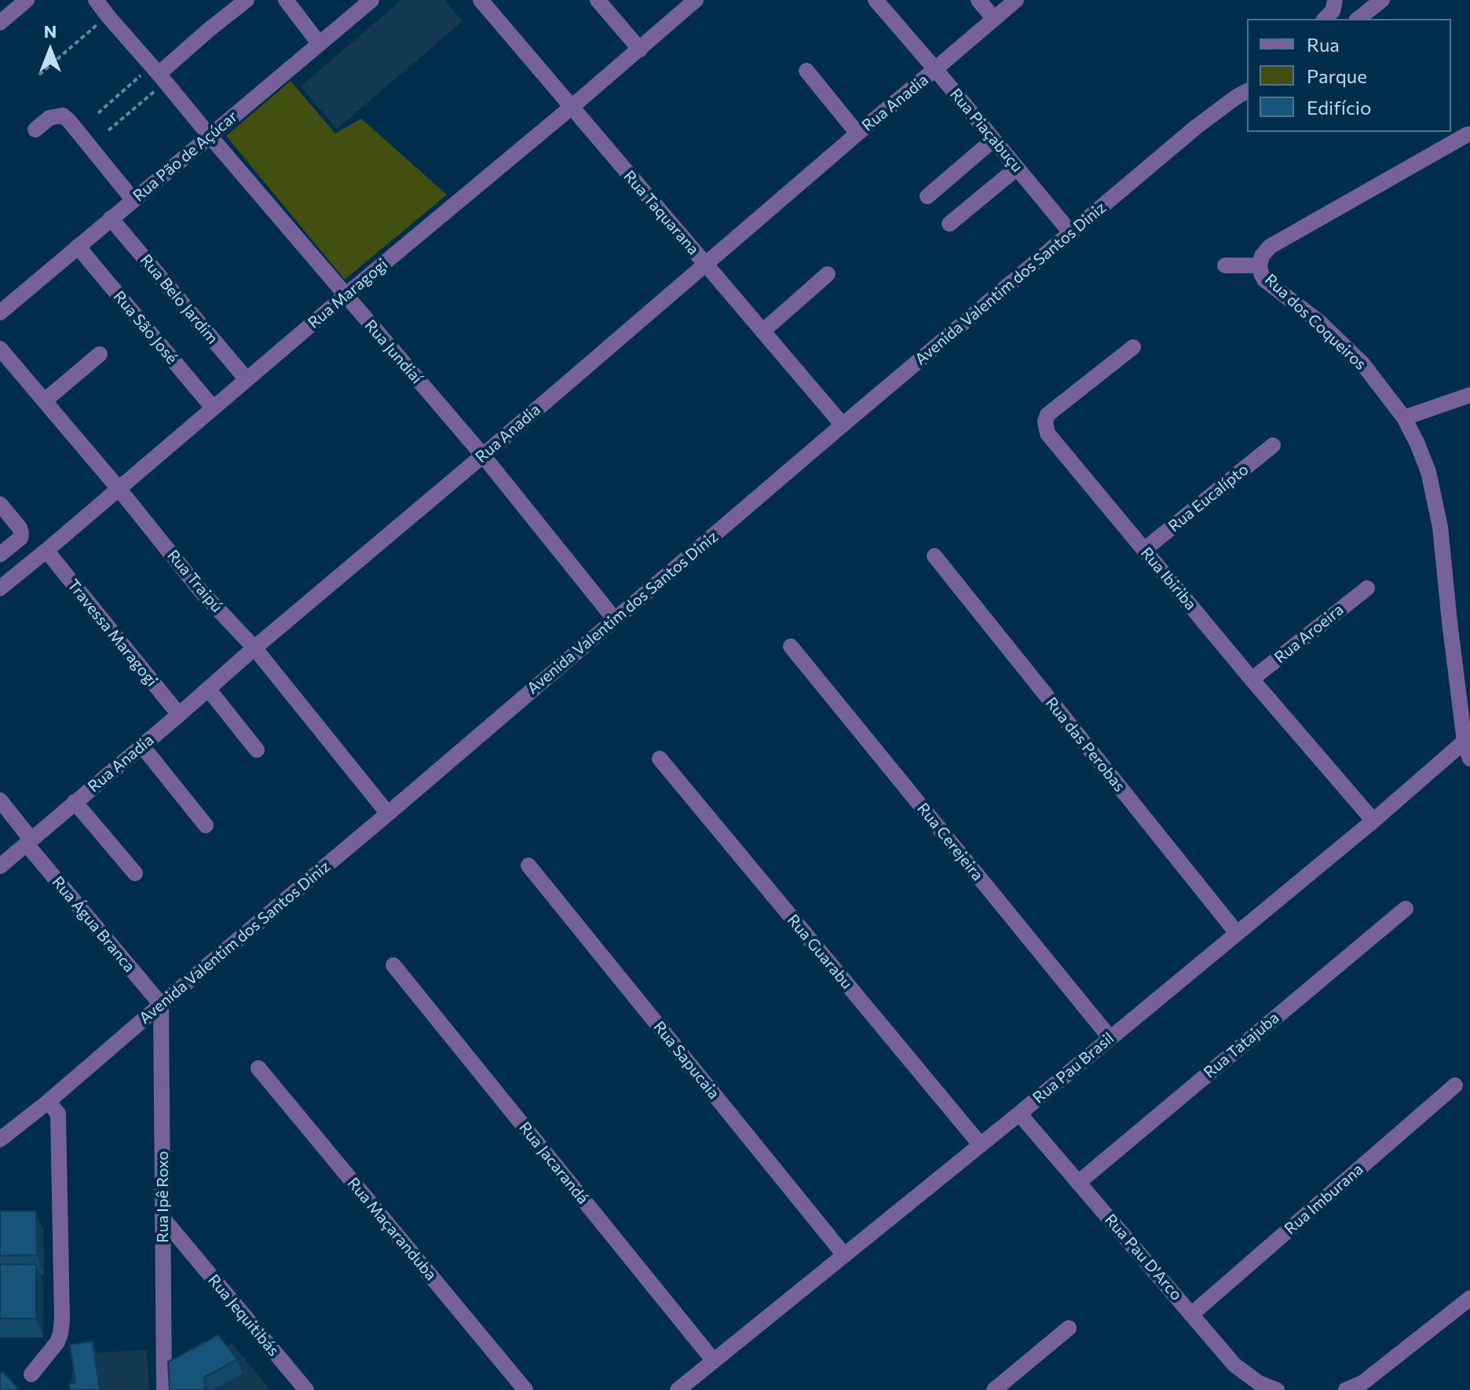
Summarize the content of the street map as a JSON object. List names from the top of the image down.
{
  "streets": {
    "street": [
      "Rua Anadia",
      "Rua Piaçabuçu",
      "Rua Pão de Açúcar",
      "Rua Taquarana",
      "Avenida Valentim dos Santos Diniz",
      "Rua Maragogi",
      "Rua Belo Jardim",
      "Rua dos Coqueiros",
      "Rua São José",
      "Rua Jundiaí",
      "Rua Eucalípto",
      "Rua Ibiriba",
      "Rua Traipú",
      "Travessa Maragogi",
      "Rua Aroeira",
      "Rua das Perobas",
      "Rua Cerejeira",
      "Rua Água Branca",
      "Rua Guarabu",
      "Rua Tatajuba",
      "Rua Sapucaia",
      "Rua Pau Brasil",
      "Rua Jacarandá",
      "Rua Ipê Roxo",
      "Rua Imburana",
      "Rua Maçaranduba",
      "Rua Pau D'Arco",
      "Rua Jequitibás"
    ]
  },
  "crossings": [
    ["Rua Anadia", "Rua Piaçabuçu"],
    ["Rua Anadia", "Rua Taquarana"],
    ["Rua Anadia", "Rua Jundiaí"],
    ["Rua Anadia", "Rua Traipú"],
    ["Rua Anadia", "Travessa Maragogi"],
    ["Rua Anadia", "Rua Água Branca"],
    ["Rua Piaçabuçu", "Avenida Valentim dos Santos Diniz"],
    ["Rua Pão de Açúcar", "Rua Belo Jardim"],
    ["Rua Pão de Açúcar", "Rua São José"],
    ["Rua Pão de Açúcar", "Rua Jundiaí"],
    ["Rua Taquarana", "Avenida Valentim dos Santos Diniz"],
    ["Rua Taquarana", "Rua Maragogi"],
    ["Avenida Valentim dos Santos Diniz", "Rua Jundiaí"],
    ["Avenida Valentim dos Santos Diniz", "Rua Traipú"],
    ["Avenida Valentim dos Santos Diniz", "Rua Água Branca"],
    ["Avenida Valentim dos Santos Diniz", "Rua Ipê Roxo"],
    ["Rua Maragogi", "Rua Belo Jardim"],
    ["Rua Maragogi", "Rua São José"],
    ["Rua Maragogi", "Rua Jundiaí"],
    ["Rua Maragogi", "Rua Traipú"],
    ["Rua Maragogi", "Travessa Maragogi"],
    ["Rua dos Coqueiros", "Rua Pau Brasil"],
    ["Rua Eucalípto", "Rua Ibiriba"],
    ["Rua Ibiriba", "Rua Aroeira"],
    ["Rua Ibiriba", "Rua Pau Brasil"],
    ["Rua das Perobas", "Rua Pau Brasil"],
    ["Rua Cerejeira", "Rua Pau Brasil"],
    ["Rua Água Branca", "Rua Ipê Roxo"],
    ["Rua Guarabu", "Rua Pau Brasil"],
    ["Rua Tatajuba", "Rua Pau D'Arco"],
    ["Rua Sapucaia", "Rua Pau Brasil"],
    ["Rua Pau Brasil", "Rua Jacarandá"],
    ["Rua Pau Brasil", "Rua Pau D'Arco"],
    ["Rua Ipê Roxo", "Rua Jequitibás"],
    ["Rua Imburana", "Rua Pau D'Arco"]
  ],
  "legend": ["Rua", "Parque", "Edifício"],
  "north": "top"
}
